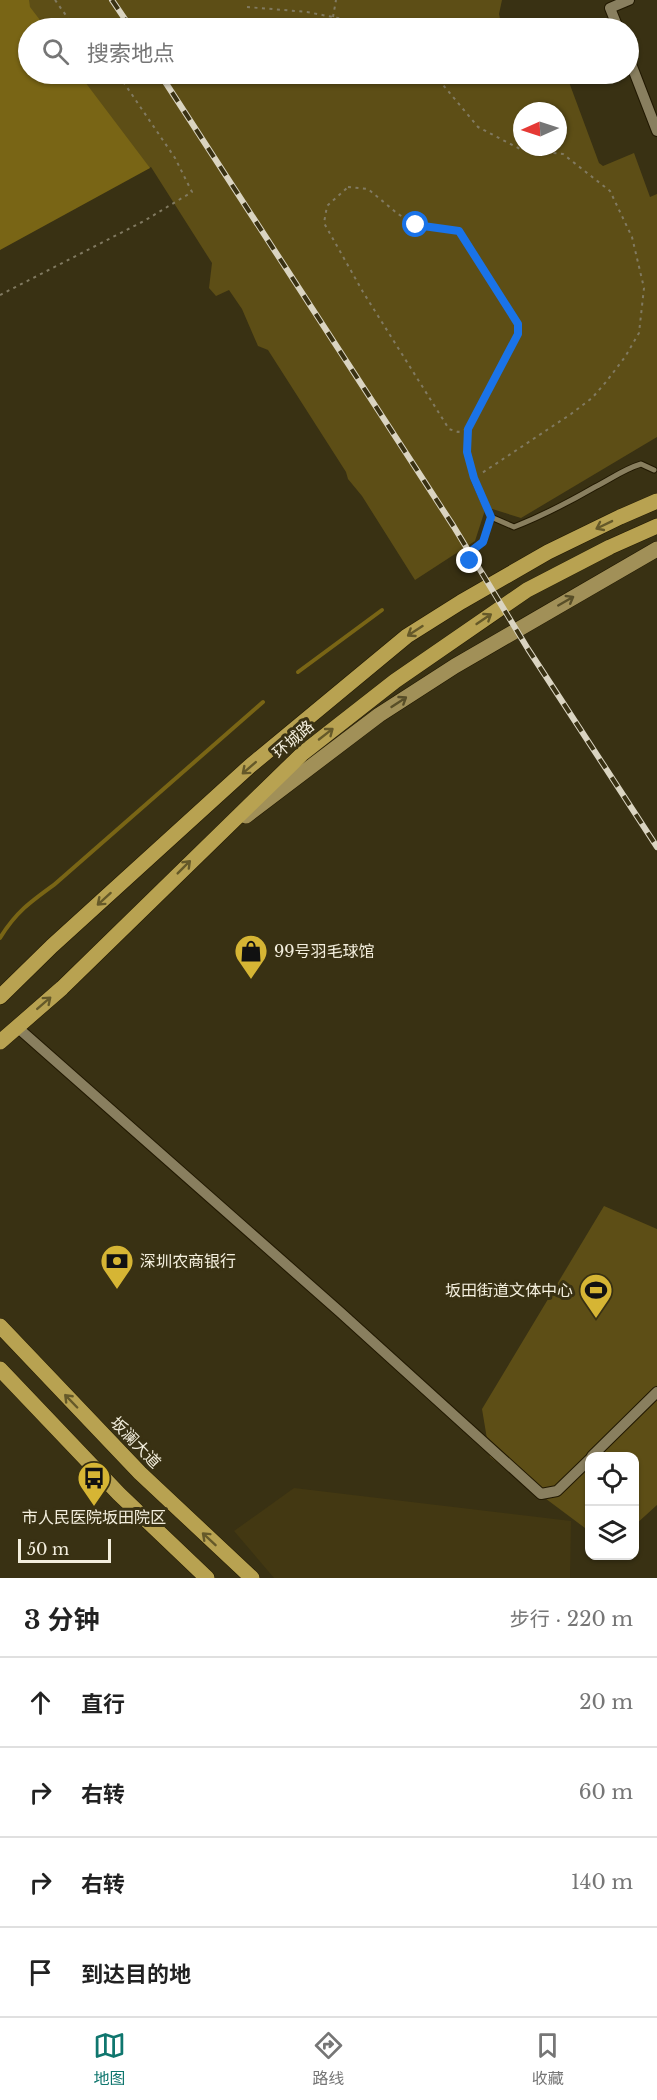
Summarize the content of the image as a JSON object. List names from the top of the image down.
{
  "streets": {
    "main road": ["环城路", "坂澜大道"]
  },
  "places": {
    "shop": ["99号羽毛球馆"],
    "bank": ["深圳农商银行"],
    "sports": ["坂田街道文体中心"],
    "bus stop": ["市人民医院坂田院区"]
  },
  "scale_bar": "50 m",
  "north": "left",
  "page": {
    "search": "搜索地点",
    "scale": "50 m",
    "heading": ["3 分钟", "步行 · 220 m"],
    "list": [
      ["直行", "20 m"],
      ["右转", "60 m"],
      ["右转", "140 m"],
      "到达目的地"
    ],
    "nav": ["地图", "路线", "收藏"]
  }
}
